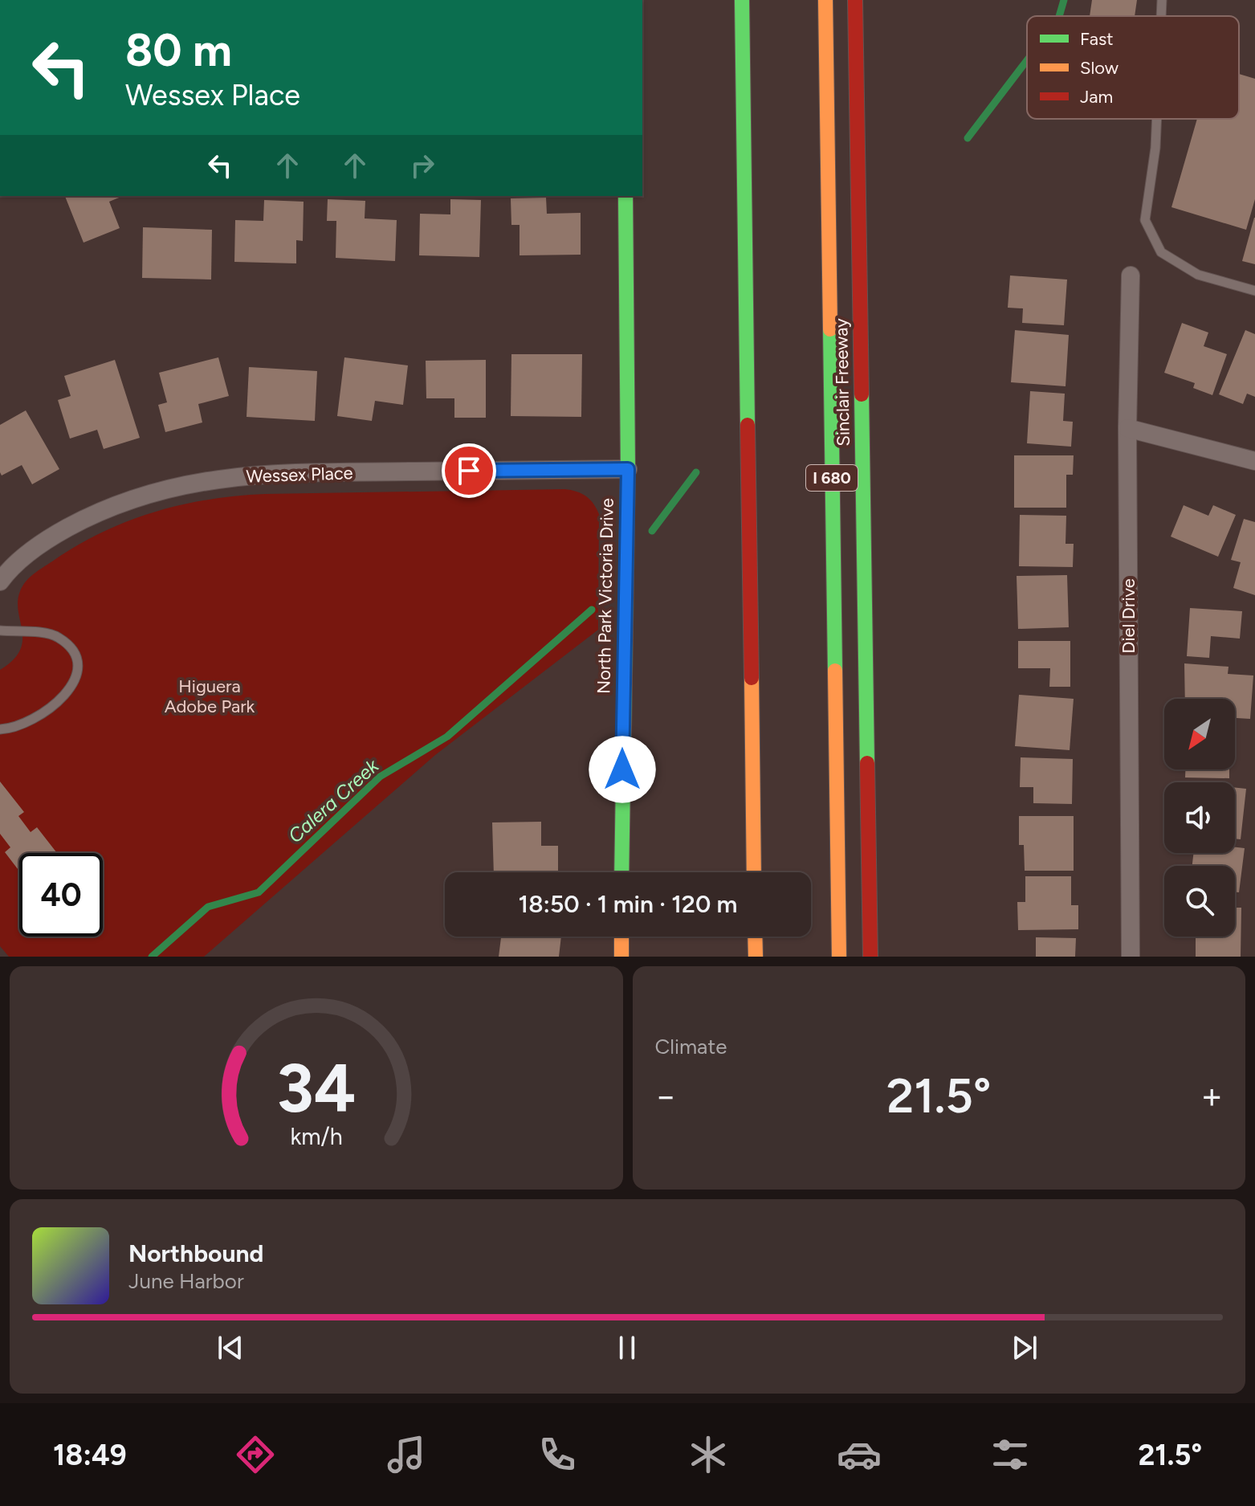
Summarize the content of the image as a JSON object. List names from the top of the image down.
{
  "streets": {
    "main road": ["Sinclair Freeway", "I 680", "North Park Victoria Drive"],
    "street": ["Wessex Place", "Diel Drive"]
  },
  "crossings": [
    ["Wessex Place", "North Park Victoria Drive"]
  ],
  "water": ["Calera Creek"],
  "parks": ["Higuera Adobe Park"],
  "legend": ["Fast", "Slow", "Jam"],
  "north": "bottom left",
  "page": {
    "turn": ["80 m", "Wessex Place"],
    "limit": "40",
    "trip": "18:50 · 1 min · 120 m",
    "tile": "Climate",
    "heat": ["−", "21.5°", "+"],
    "song": ["Northbound", "June Harbor"],
    "tabs": ["18:49", "21.5°"],
    "gauge": ["34", "km/h"]
  }
}
